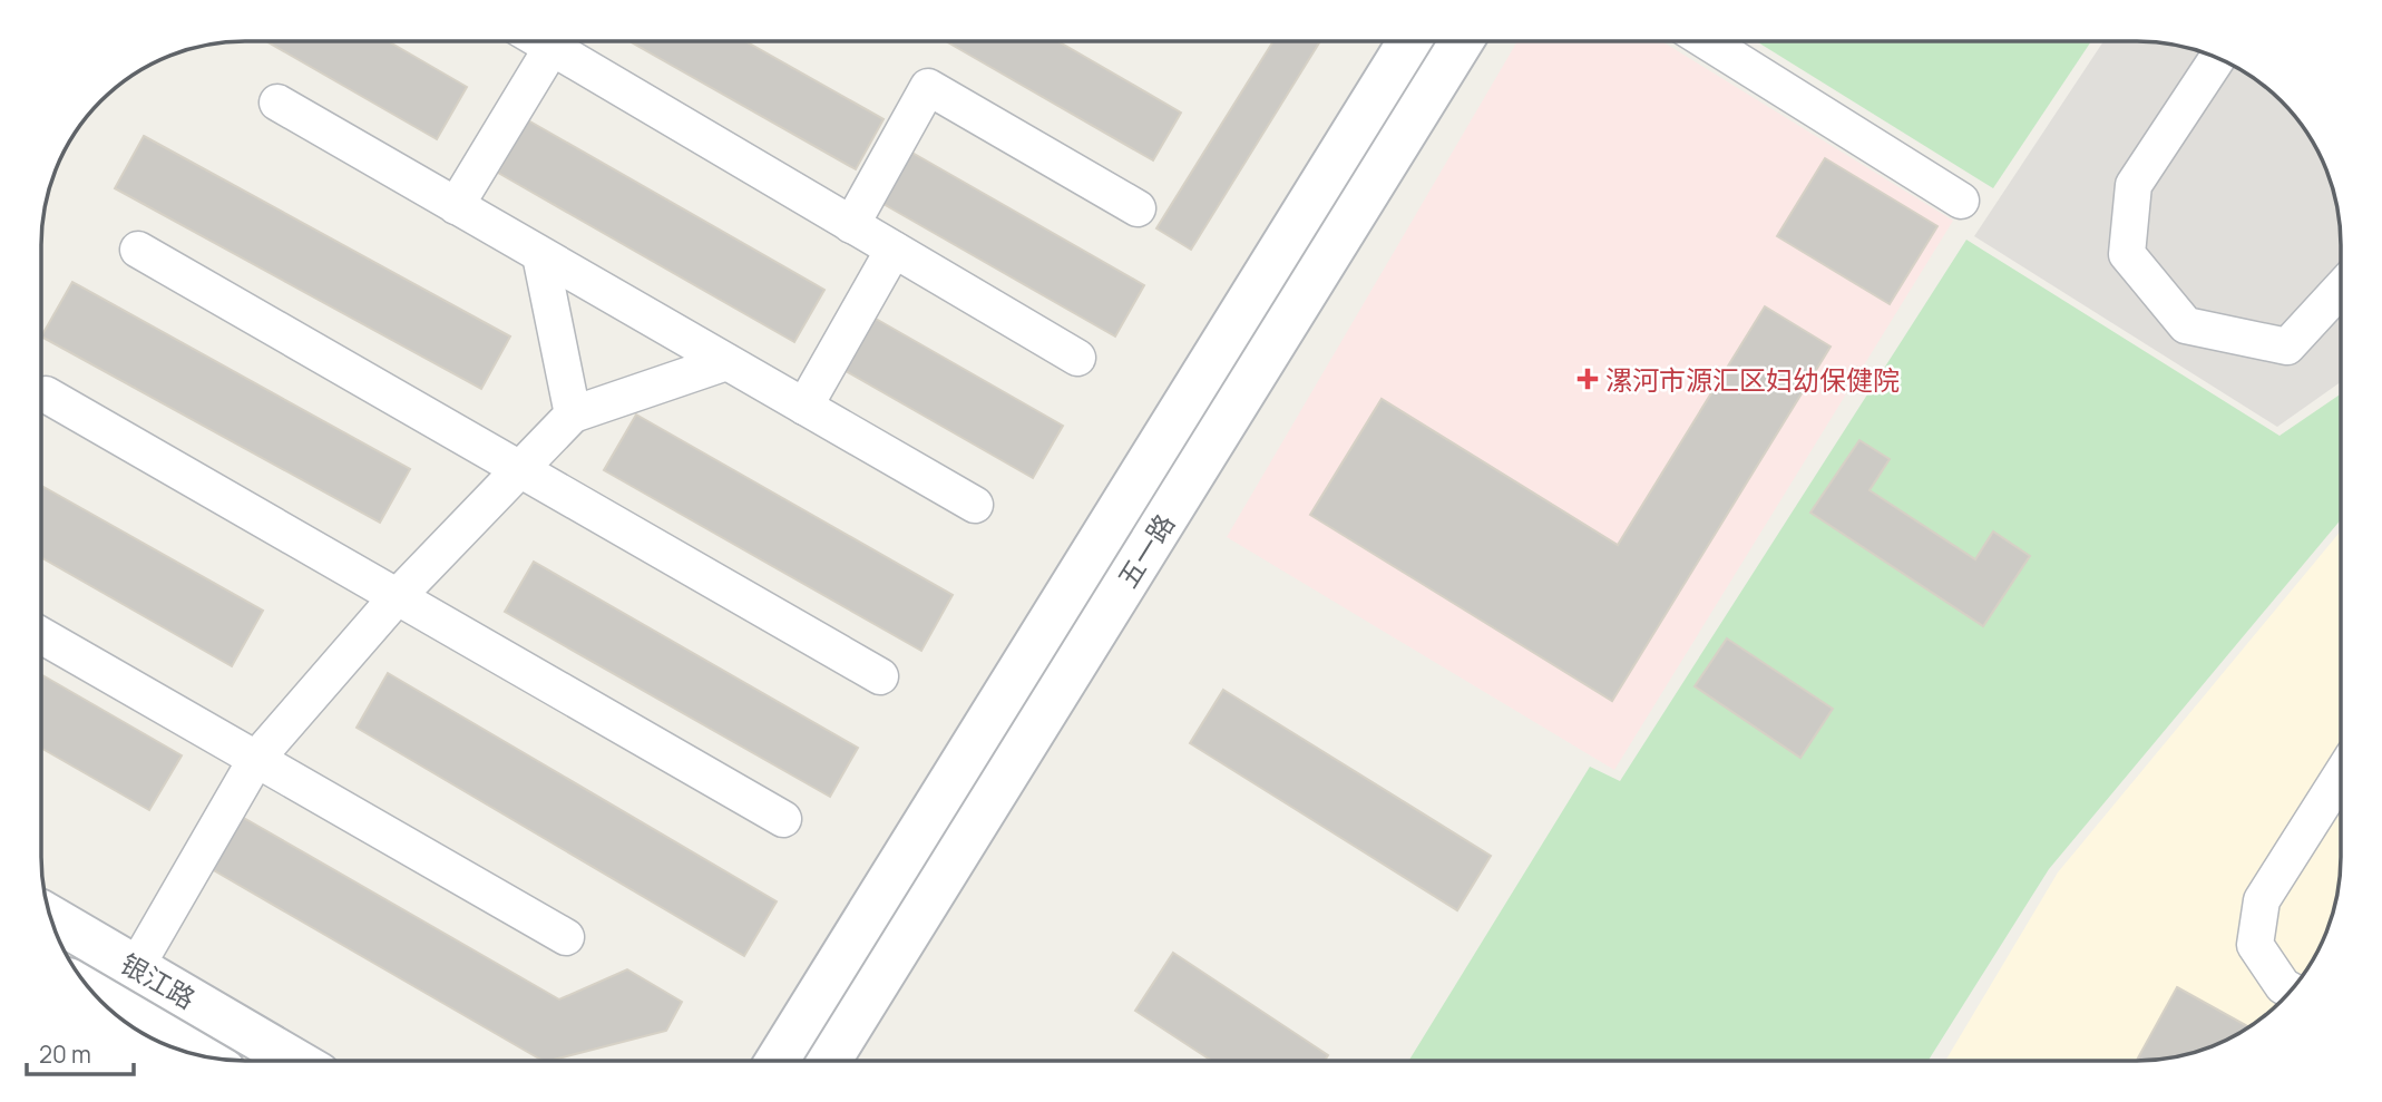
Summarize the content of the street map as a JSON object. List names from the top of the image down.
{
  "streets": {
    "street": ["五一路", "银江路"]
  },
  "places": {
    "health": ["漯河市源汇区妇幼保健院"]
  },
  "scale_bar": "20 m"
}
